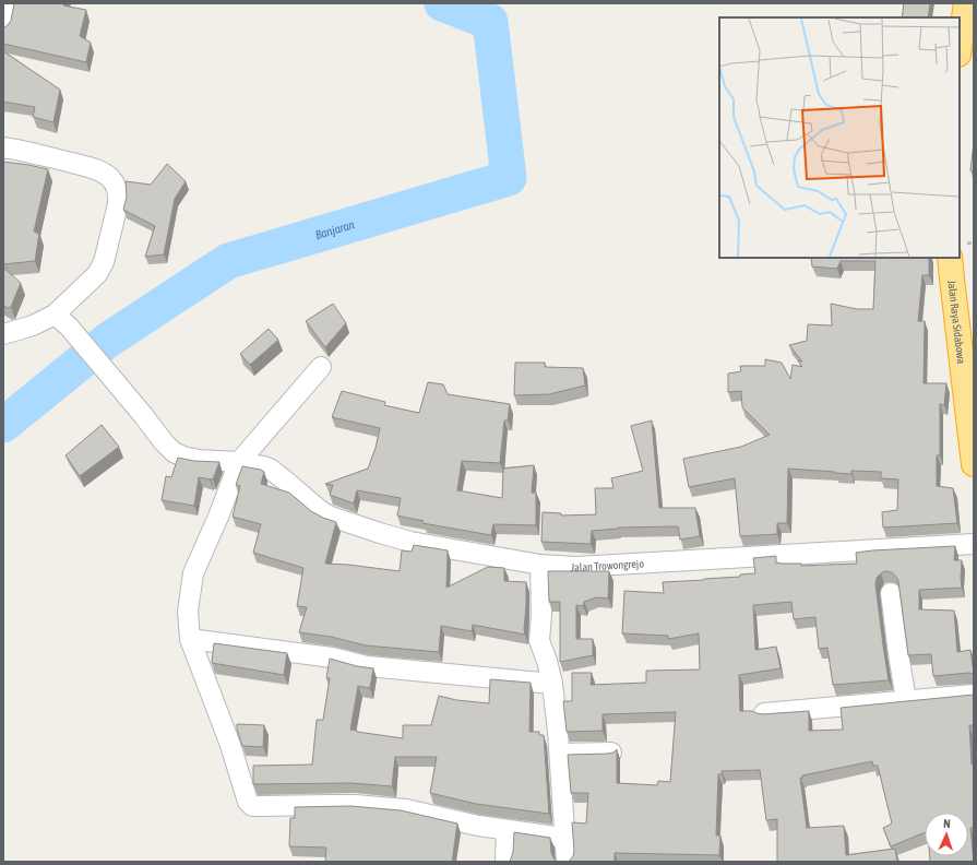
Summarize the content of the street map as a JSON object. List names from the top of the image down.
{
  "streets": {
    "highway": ["Jalan Raya Sidabowa"],
    "street": ["Jalan Trowongrejo"]
  },
  "water": ["Banjaran"],
  "north": "top"
}
